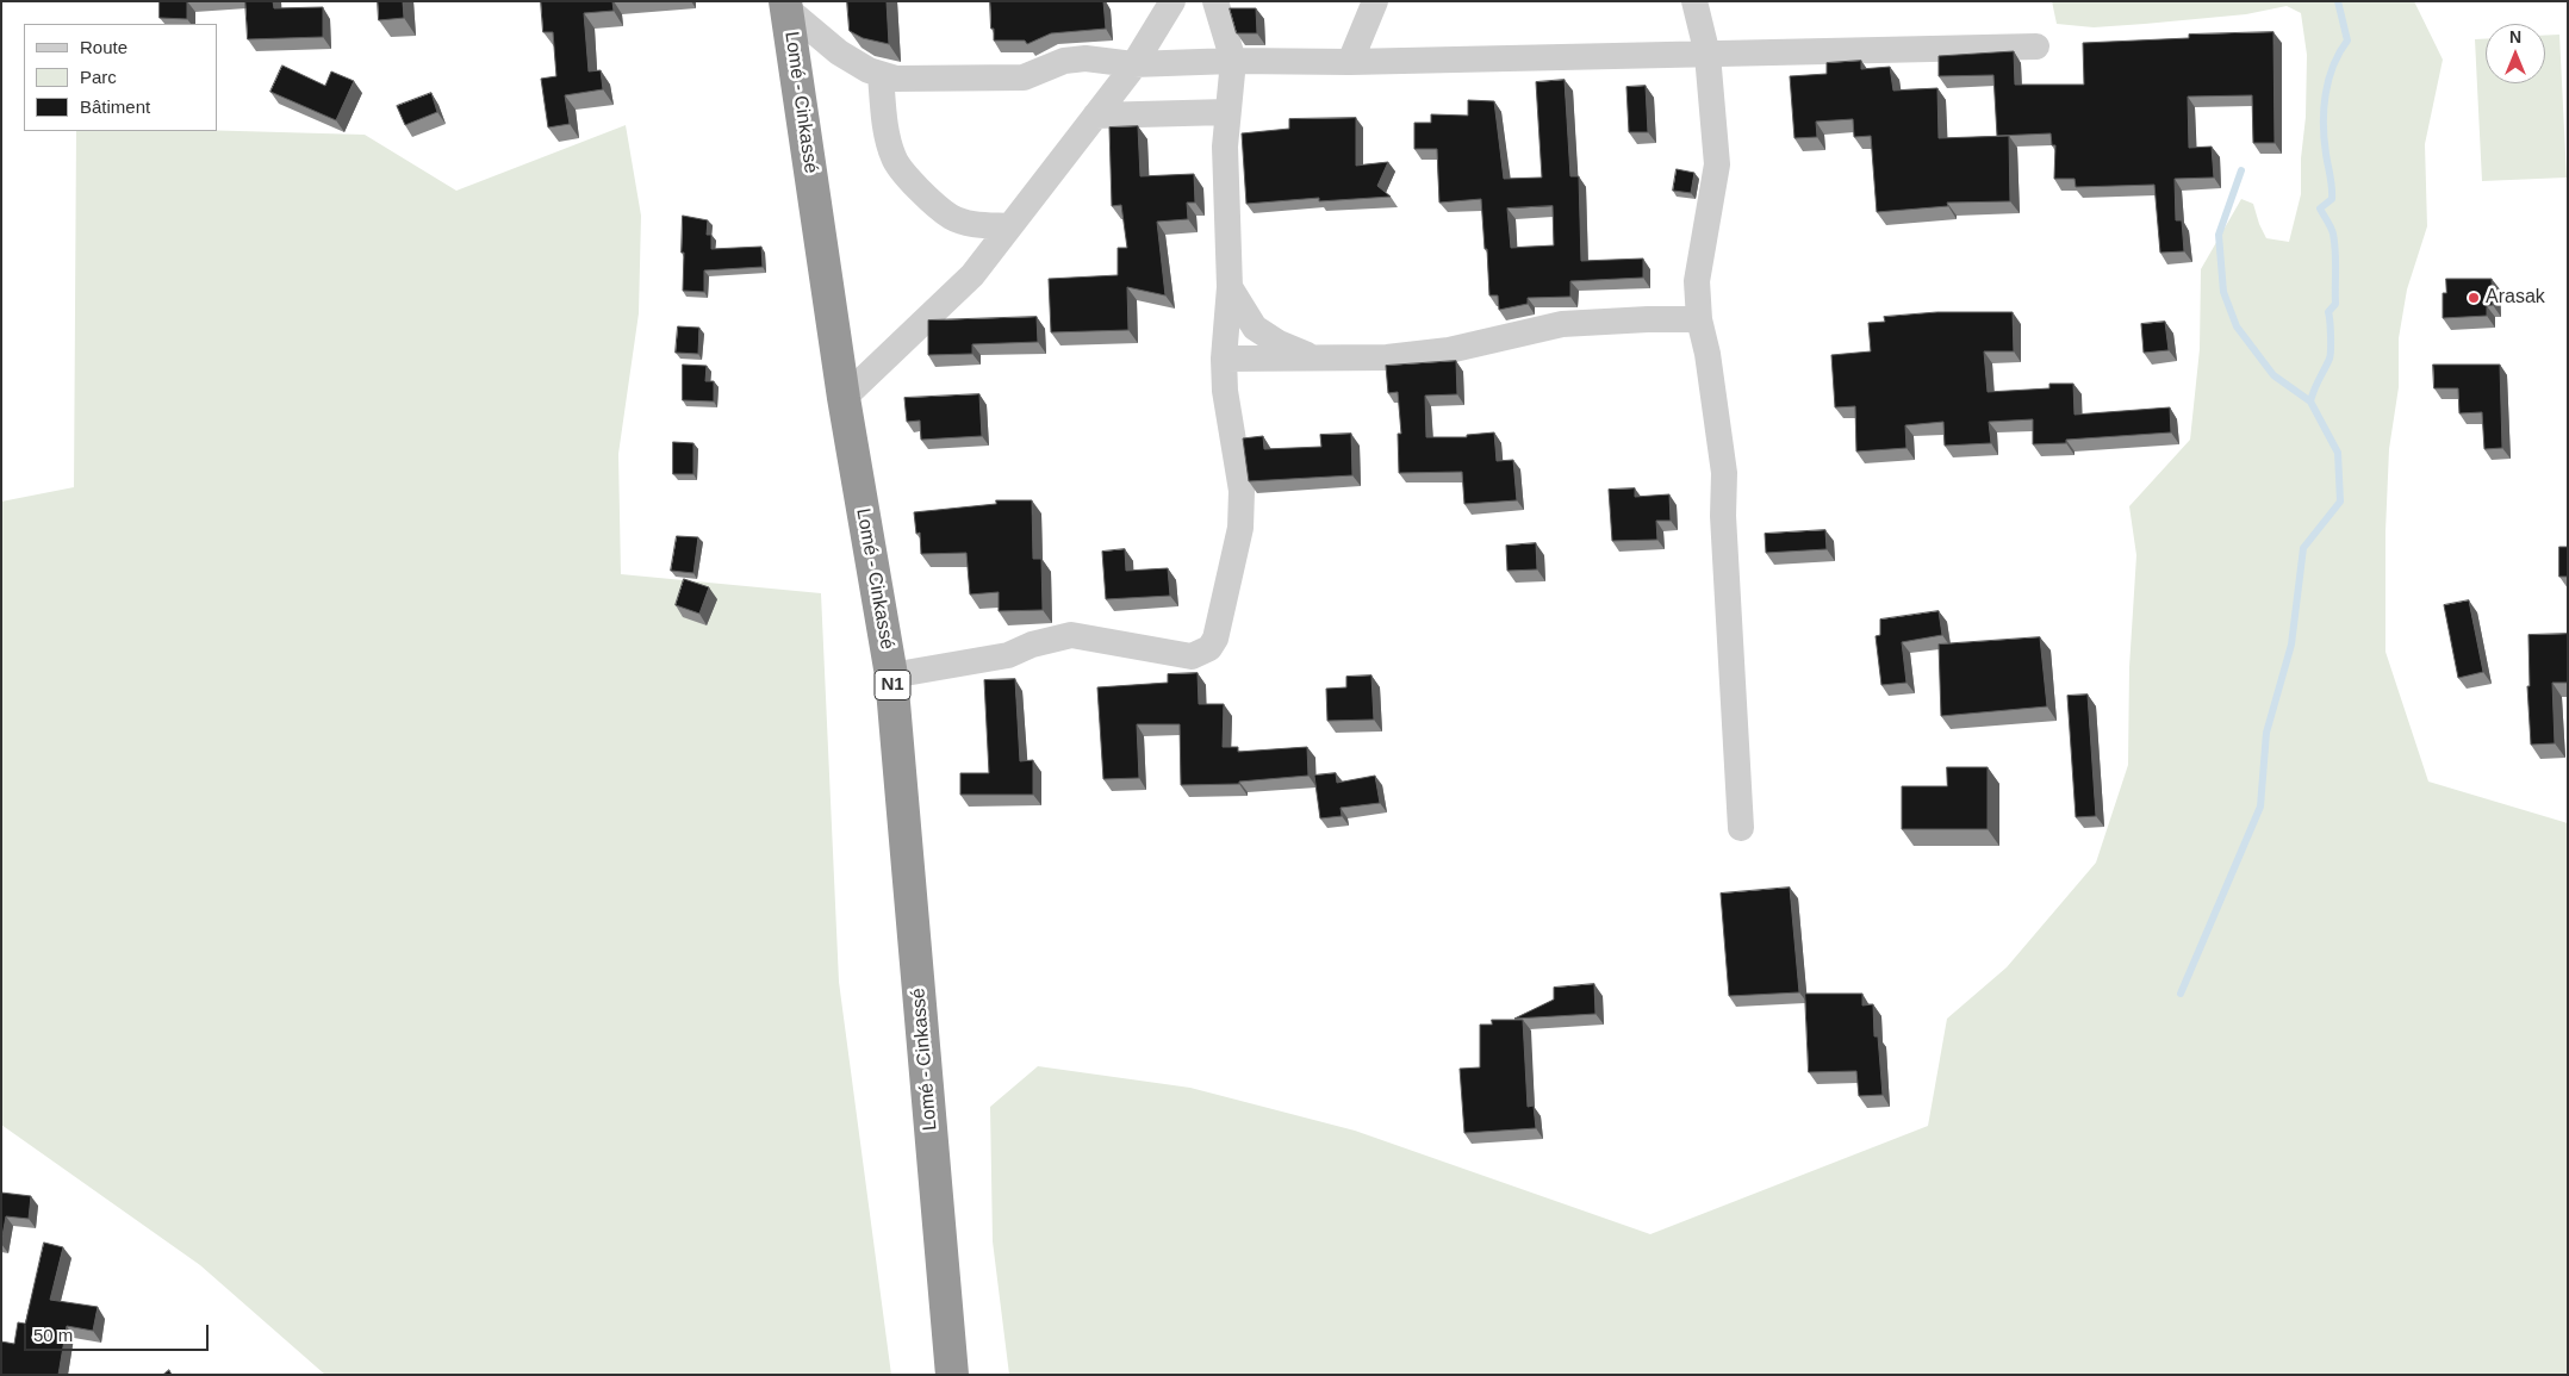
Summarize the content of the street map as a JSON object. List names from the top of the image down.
{
  "streets": {
    "highway": ["Lomé - Cinkassé", "N1"]
  },
  "places": ["Arasak"],
  "legend": ["Route", "Parc", "Bâtiment"],
  "scale_bar": "50 m",
  "north": "top"
}
